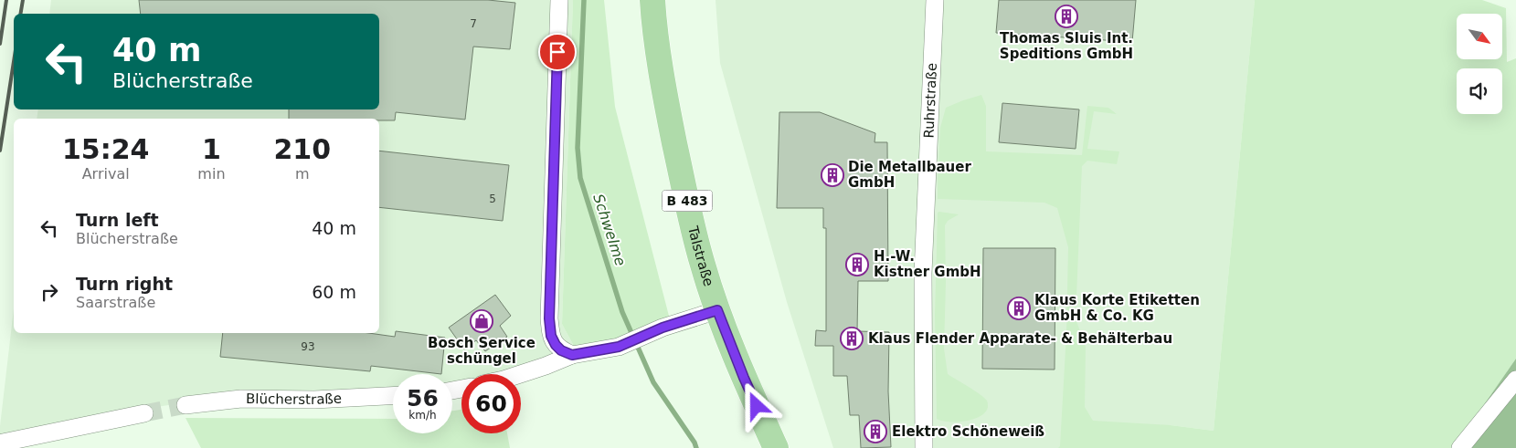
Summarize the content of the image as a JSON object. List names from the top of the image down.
{
  "streets": {
    "main road": ["B 483", "Talstraße"],
    "street": ["Ruhrstraße", "Blücherstraße"]
  },
  "water": ["Schwelme"],
  "places": {
    "building": [
      "Thomas Sluis Int. Speditions GmbH",
      "Die Metallbauer GmbH",
      "H.-W. Kistner GmbH",
      "Klaus Korte Etiketten GmbH & Co. KG",
      "Klaus Flender Apparate- & Behälterbau",
      "Elektro Schöneweiß"
    ],
    "shop": ["Bosch Service schüngel"]
  },
  "house_numbers": ["7", "5", "93"],
  "north": "bottom right",
  "page": {
    "turn": ["40 m", "Blücherstraße"],
    "eta": [
      "15:24",
      "Arrival",
      "1",
      "min",
      "210",
      "m"
    ],
    "list": [
      {
        "name": "Turn left",
        "note": "Blücherstraße",
        "value": "40 m"
      },
      {
        "name": "Turn right",
        "note": "Saarstraße",
        "value": "60 m"
      }
    ],
    "speed": "56 km/h",
    "limit": "60"
  }
}
